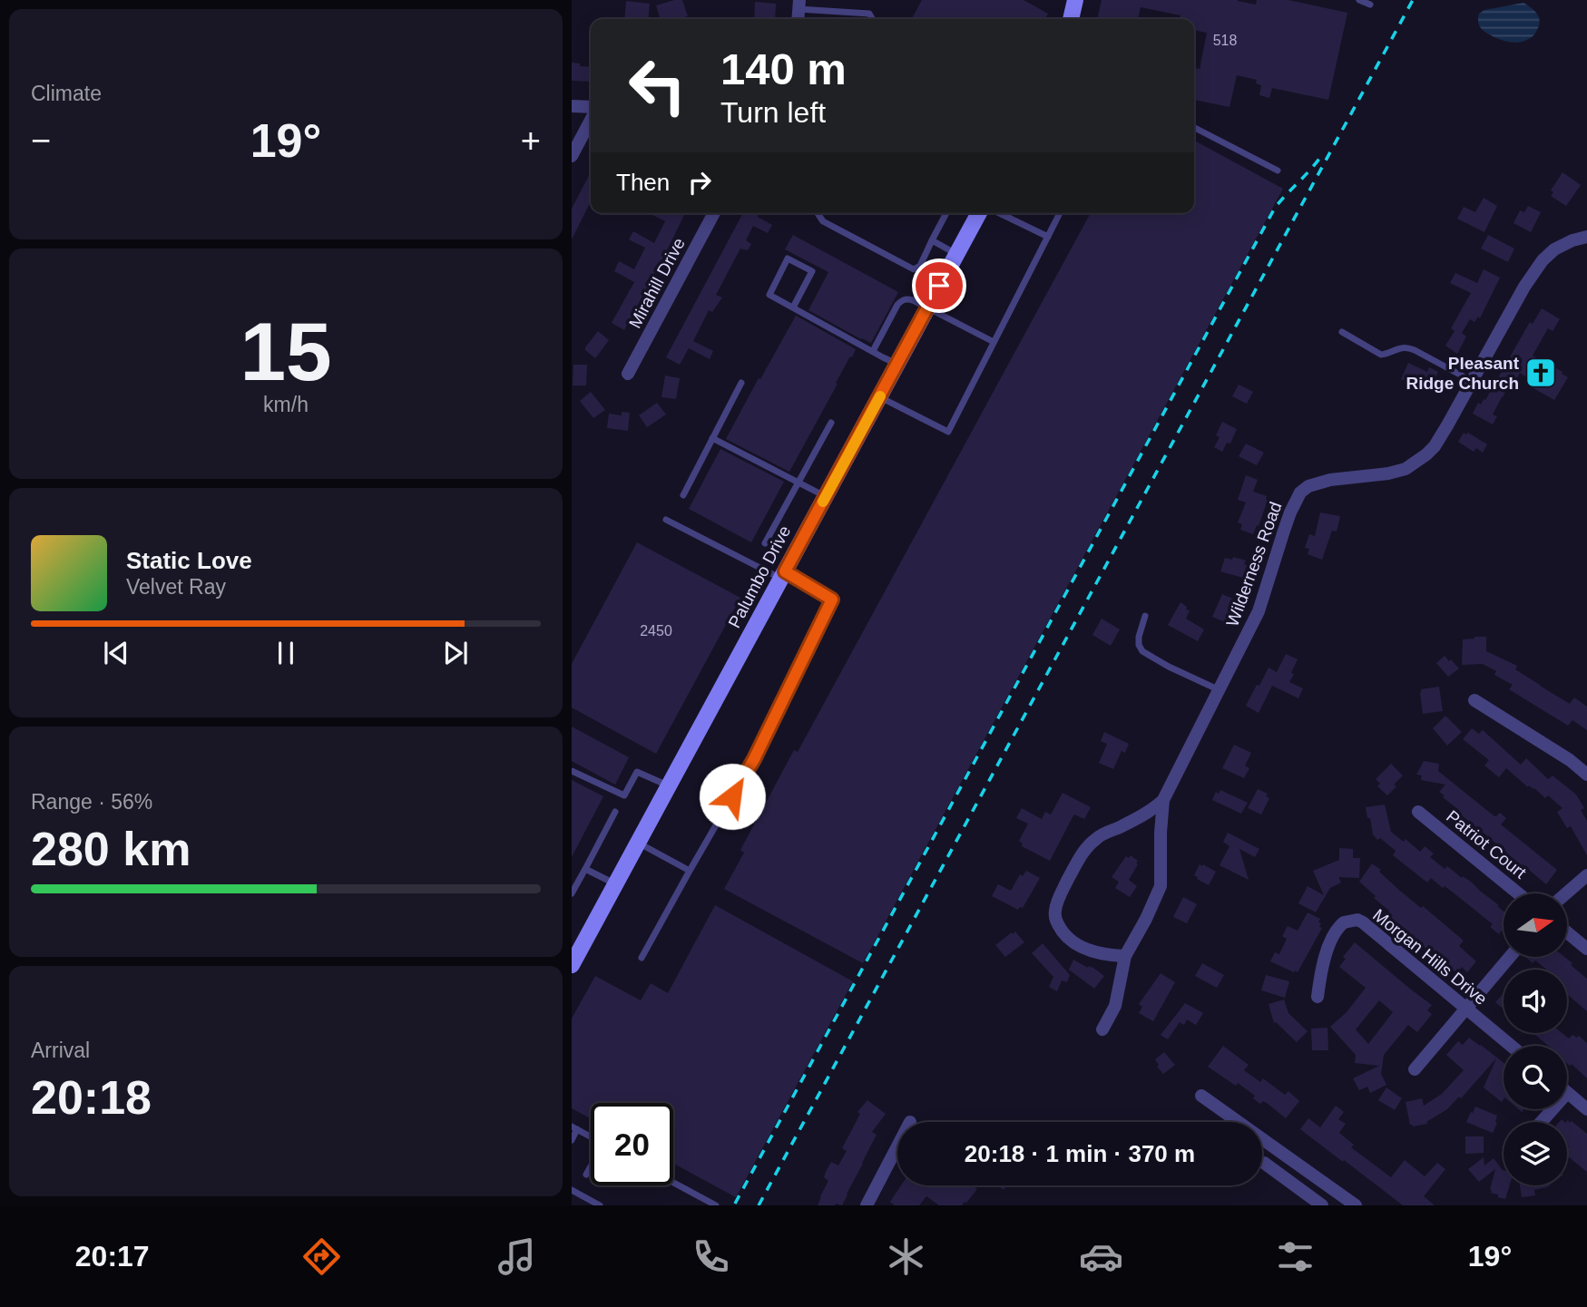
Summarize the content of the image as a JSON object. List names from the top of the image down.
{
  "streets": {
    "street": [
      "Mirahill Drive",
      "Wilderness Road",
      "Palumbo Drive",
      "Patriot Court",
      "Morgan Hills Drive"
    ]
  },
  "places": {
    "church": ["Pleasant Ridge Church"]
  },
  "house_numbers": ["518", "2450"],
  "north": "right",
  "page": {
    "tile": [
      "Climate",
      ["15", "km/h"],
      ["Range · 56%", "280 km"],
      ["Arrival", "20:18"]
    ],
    "turn": ["140 m", "Turn left"],
    "heat": ["−", "19°", "+"],
    "then": "Then",
    "song": ["Static Love", "Velvet Ray"],
    "limit": "20",
    "trip": "20:18 · 1 min · 370 m",
    "tabs": ["20:17", "19°"]
  }
}
